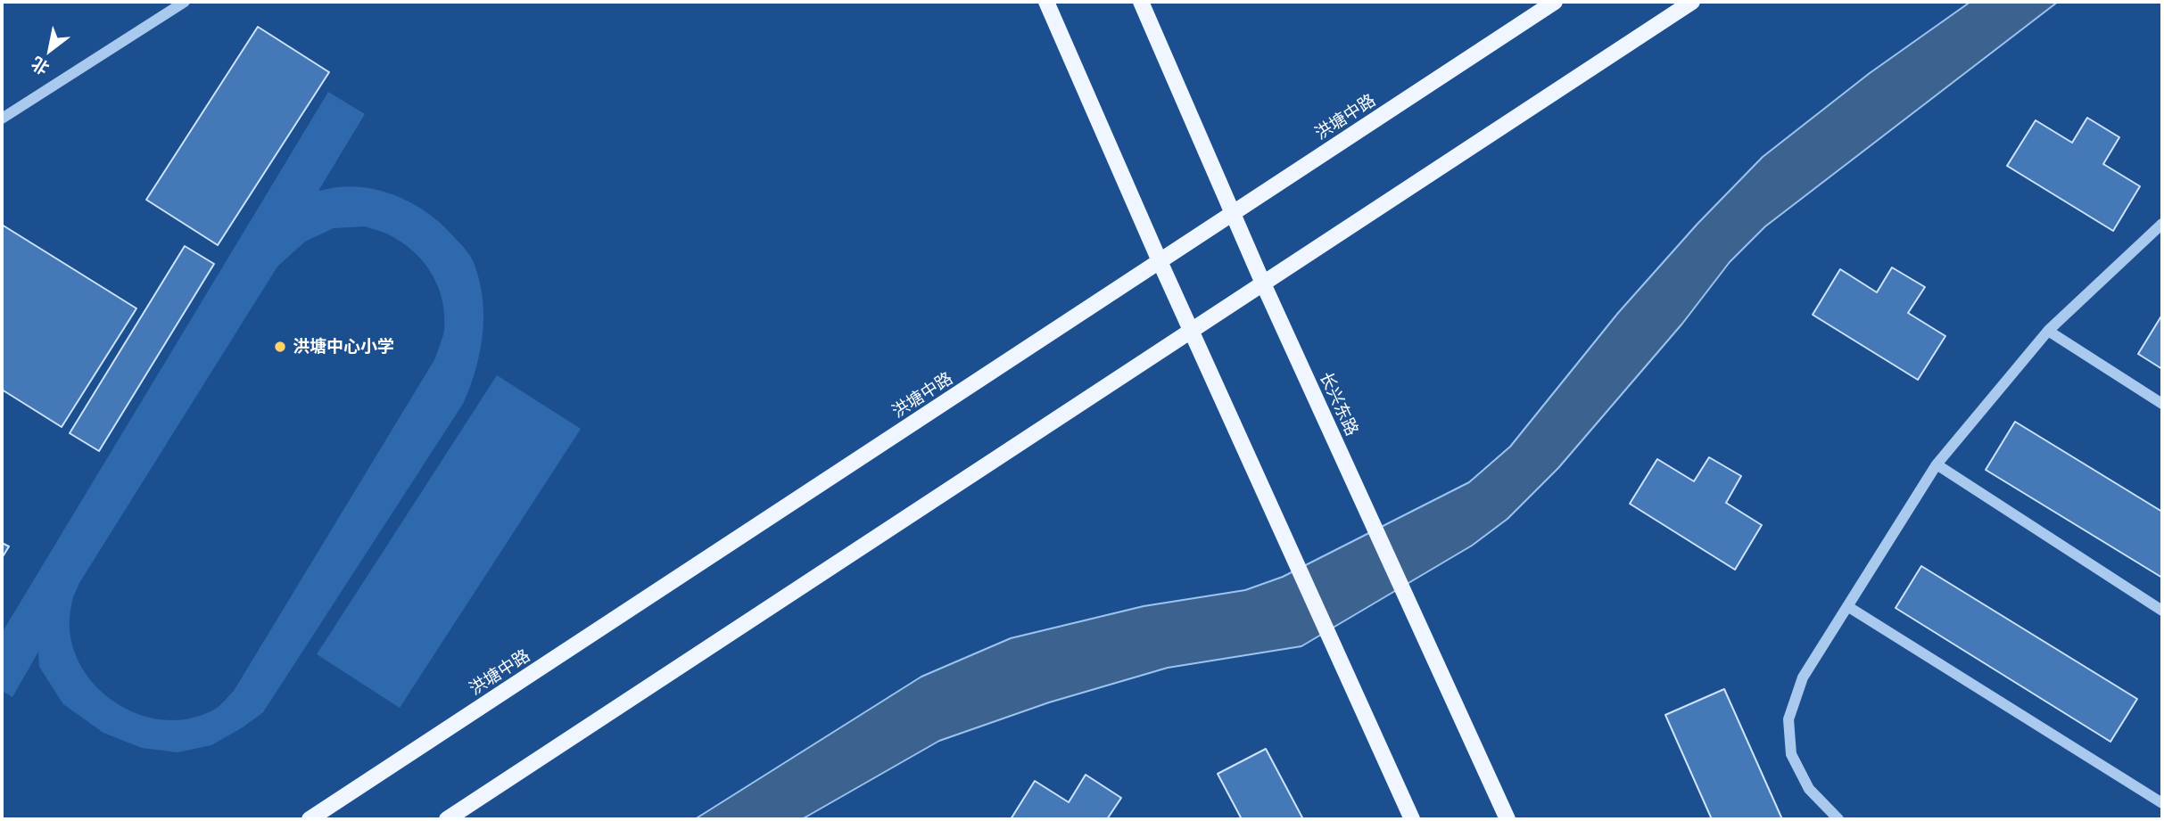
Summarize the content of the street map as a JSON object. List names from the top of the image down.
{
  "streets": {
    "main road": ["洪塘中路", "长兴东路"]
  },
  "crossings": [
    ["洪塘中路", "长兴东路"]
  ],
  "places": ["洪塘中心小学"],
  "north": "bottom left"
}
